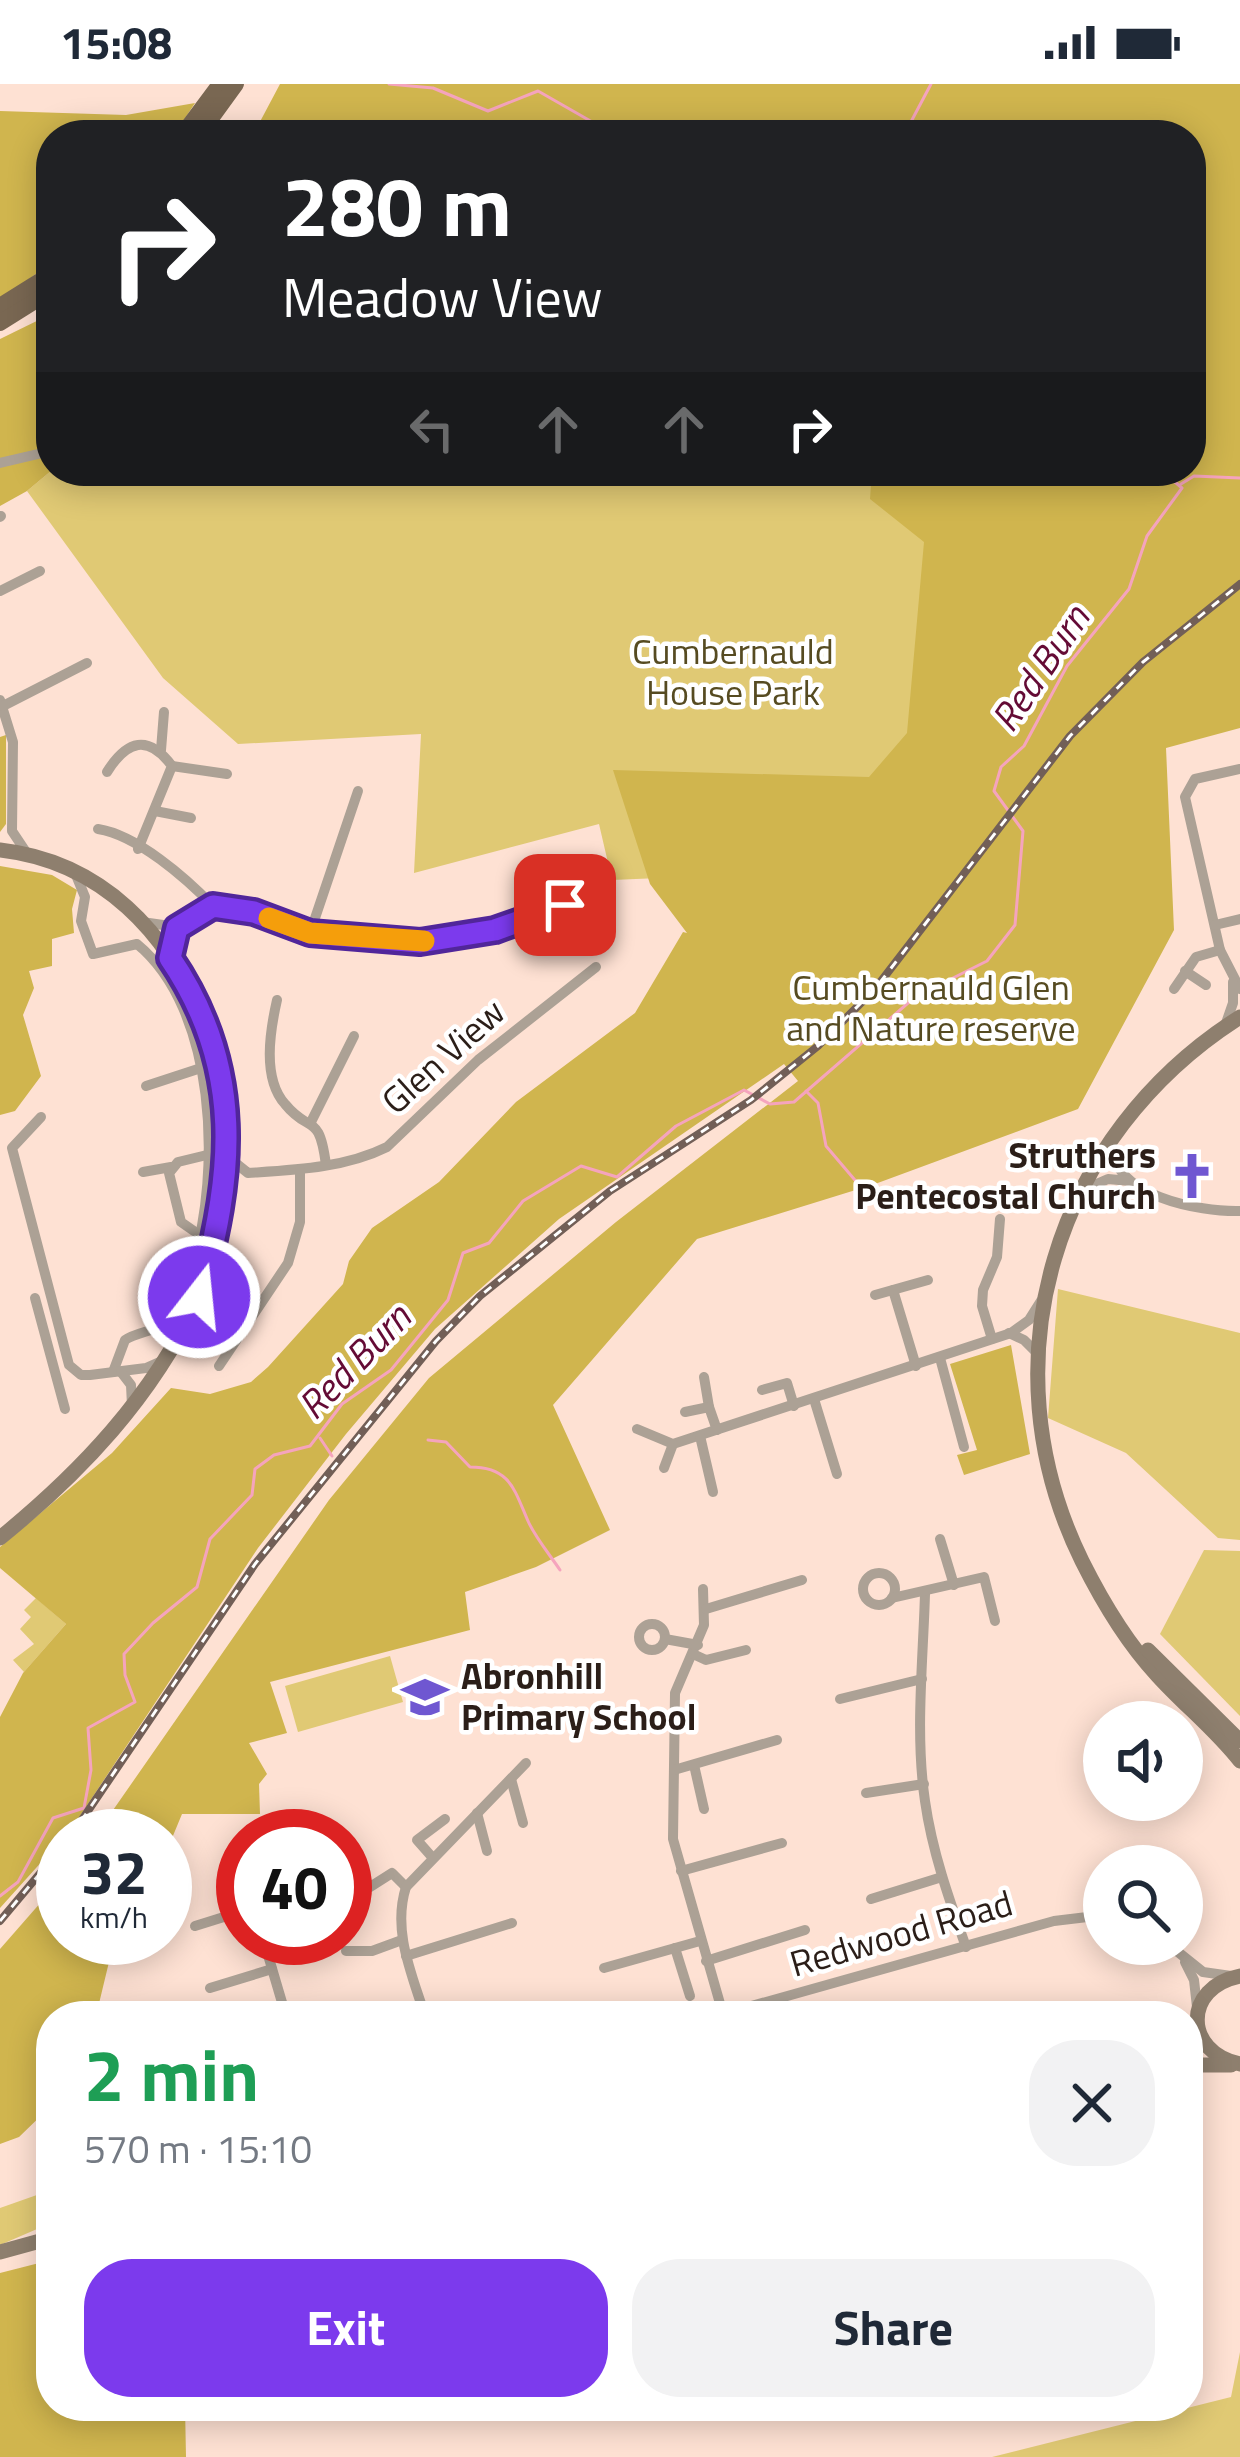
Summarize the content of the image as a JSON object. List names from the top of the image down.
{
  "streets": {
    "street": ["Glen View", "Redwood Road"]
  },
  "water": ["Red Burn"],
  "parks": ["Cumbernauld House Park", "Cumbernauld Glen and Nature reserve"],
  "places": {
    "church": ["Struthers Pentecostal Church"],
    "school or university": ["Abronhill Primary School"]
  },
  "page": {
    "status": "15:08",
    "turn": ["280 m", "Meadow View"],
    "speed": "32 km/h",
    "limit": "40",
    "heading": ["2 min", "570 m · 15:10"],
    "buttons": ["Exit", "Share"]
  }
}
